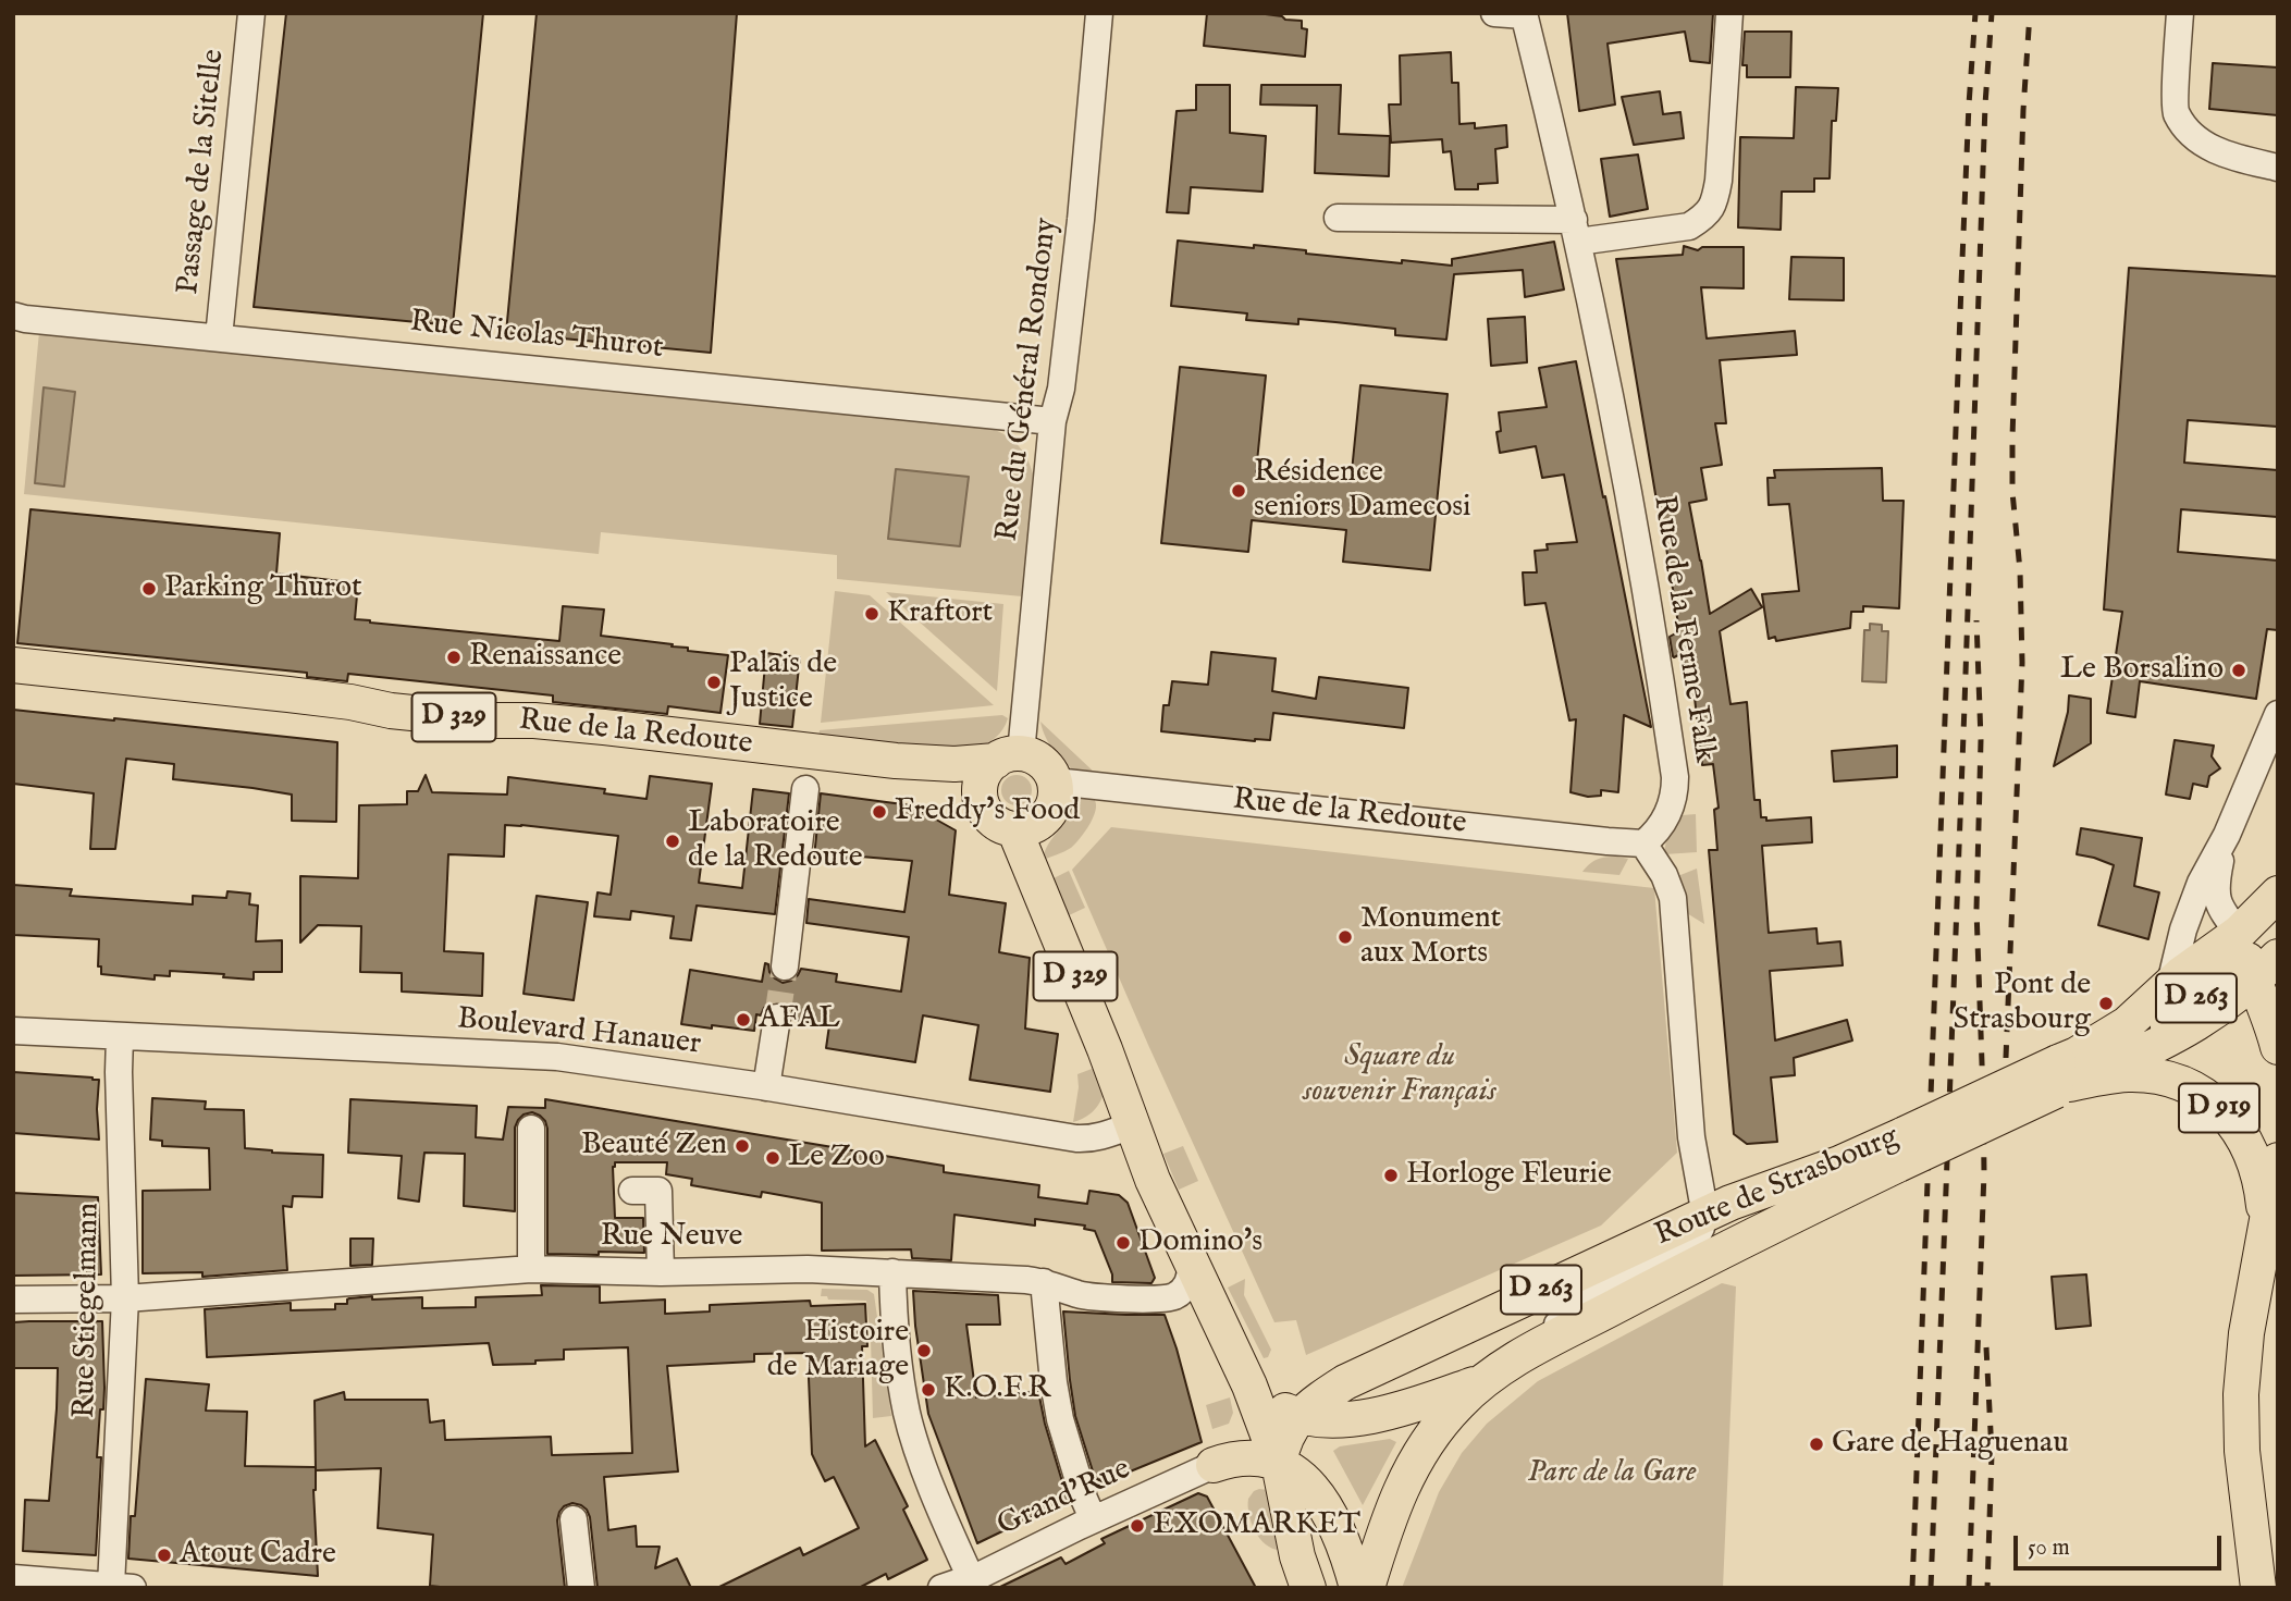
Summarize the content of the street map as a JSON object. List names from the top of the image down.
{
  "streets": {
    "main road": [
      "D 329",
      "Rue de la Redoute",
      "D 263",
      "D 919",
      "Route de Strasbourg"
    ],
    "street": [
      "Passage de la Sitelle",
      "Rue Nicolas Thurot",
      "Rue du Général Rondony",
      "Rue de la Ferme Falk",
      "Boulevard Hanauer",
      "Rue Neuve",
      "Rue Stiegelmann",
      "Grand'Rue"
    ]
  },
  "crossings": [
    ["Passage de la Sitelle", "Rue Nicolas Thurot"],
    ["Rue Nicolas Thurot", "Rue du Général Rondony"],
    ["Rue du Général Rondony", "D 329"],
    ["Rue du Général Rondony", "Rue de la Redoute"],
    ["Rue de la Ferme Falk", "Rue de la Redoute"],
    ["D 329", "Rue de la Redoute"],
    ["D 329", "Boulevard Hanauer"],
    ["D 329", "Route de Strasbourg"],
    ["D 329", "Rue Neuve"],
    ["D 263", "D 919"],
    ["D 263", "Route de Strasbourg"],
    ["Boulevard Hanauer", "Rue Stiegelmann"],
    ["D 919", "Route de Strasbourg"],
    ["Rue Neuve", "Rue Stiegelmann"]
  ],
  "parks": ["Square du souvenir Français", "Parc de la Gare"],
  "places": [
    "Résidence seniors Damecosi",
    "Parking Thurot",
    "Kraftort",
    "Renaissance",
    "Le Borsalino",
    "Palais de Justice",
    "Freddy's Food",
    "Laboratoire de la Redoute",
    "Monument aux Morts",
    "Pont de Strasbourg",
    "AFAL",
    "Beauté Zen",
    "Le Zoo",
    "Horloge Fleurie",
    "Domino's",
    "Histoire de Mariage",
    "K.O.F.R",
    "Gare de Haguenau",
    "EXOMARKET",
    "Atout Cadre"
  ],
  "scale_bar": "50 m"
}
